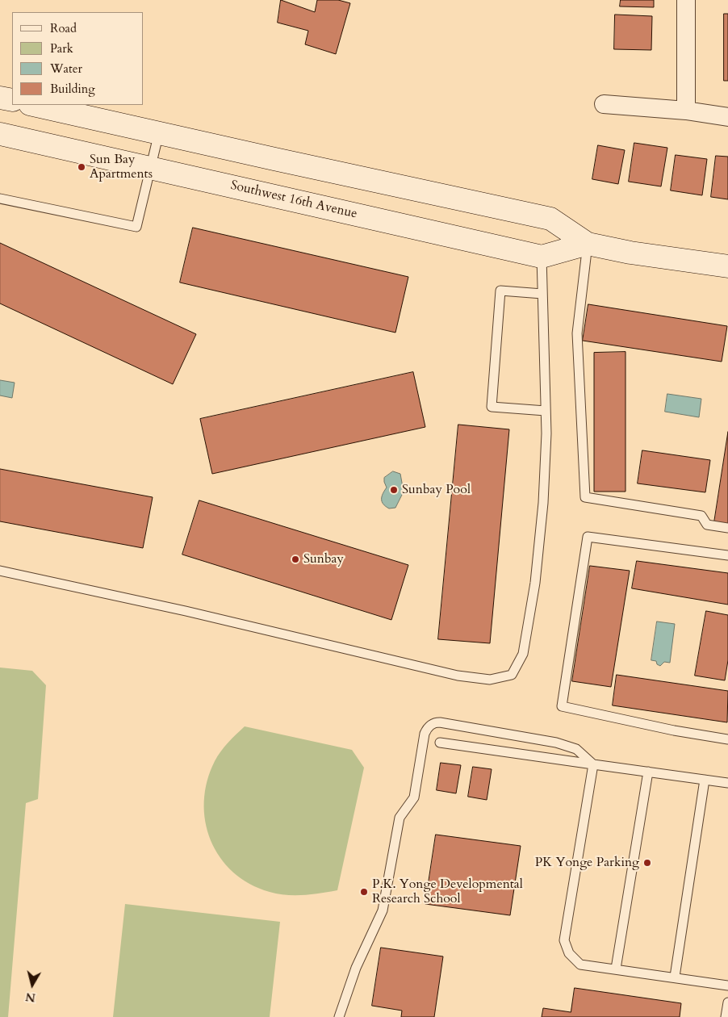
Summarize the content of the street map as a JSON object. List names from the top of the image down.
{
  "streets": {
    "main road": ["Southwest 16th Avenue"]
  },
  "places": [
    "Sun Bay Apartments",
    "Sunbay Pool",
    "Sunbay",
    "PK Yonge Parking",
    "P.K. Yonge Developmental Research School"
  ],
  "legend": [
    "Road",
    "Park",
    "Water",
    "Building"
  ],
  "north": "bottom"
}
